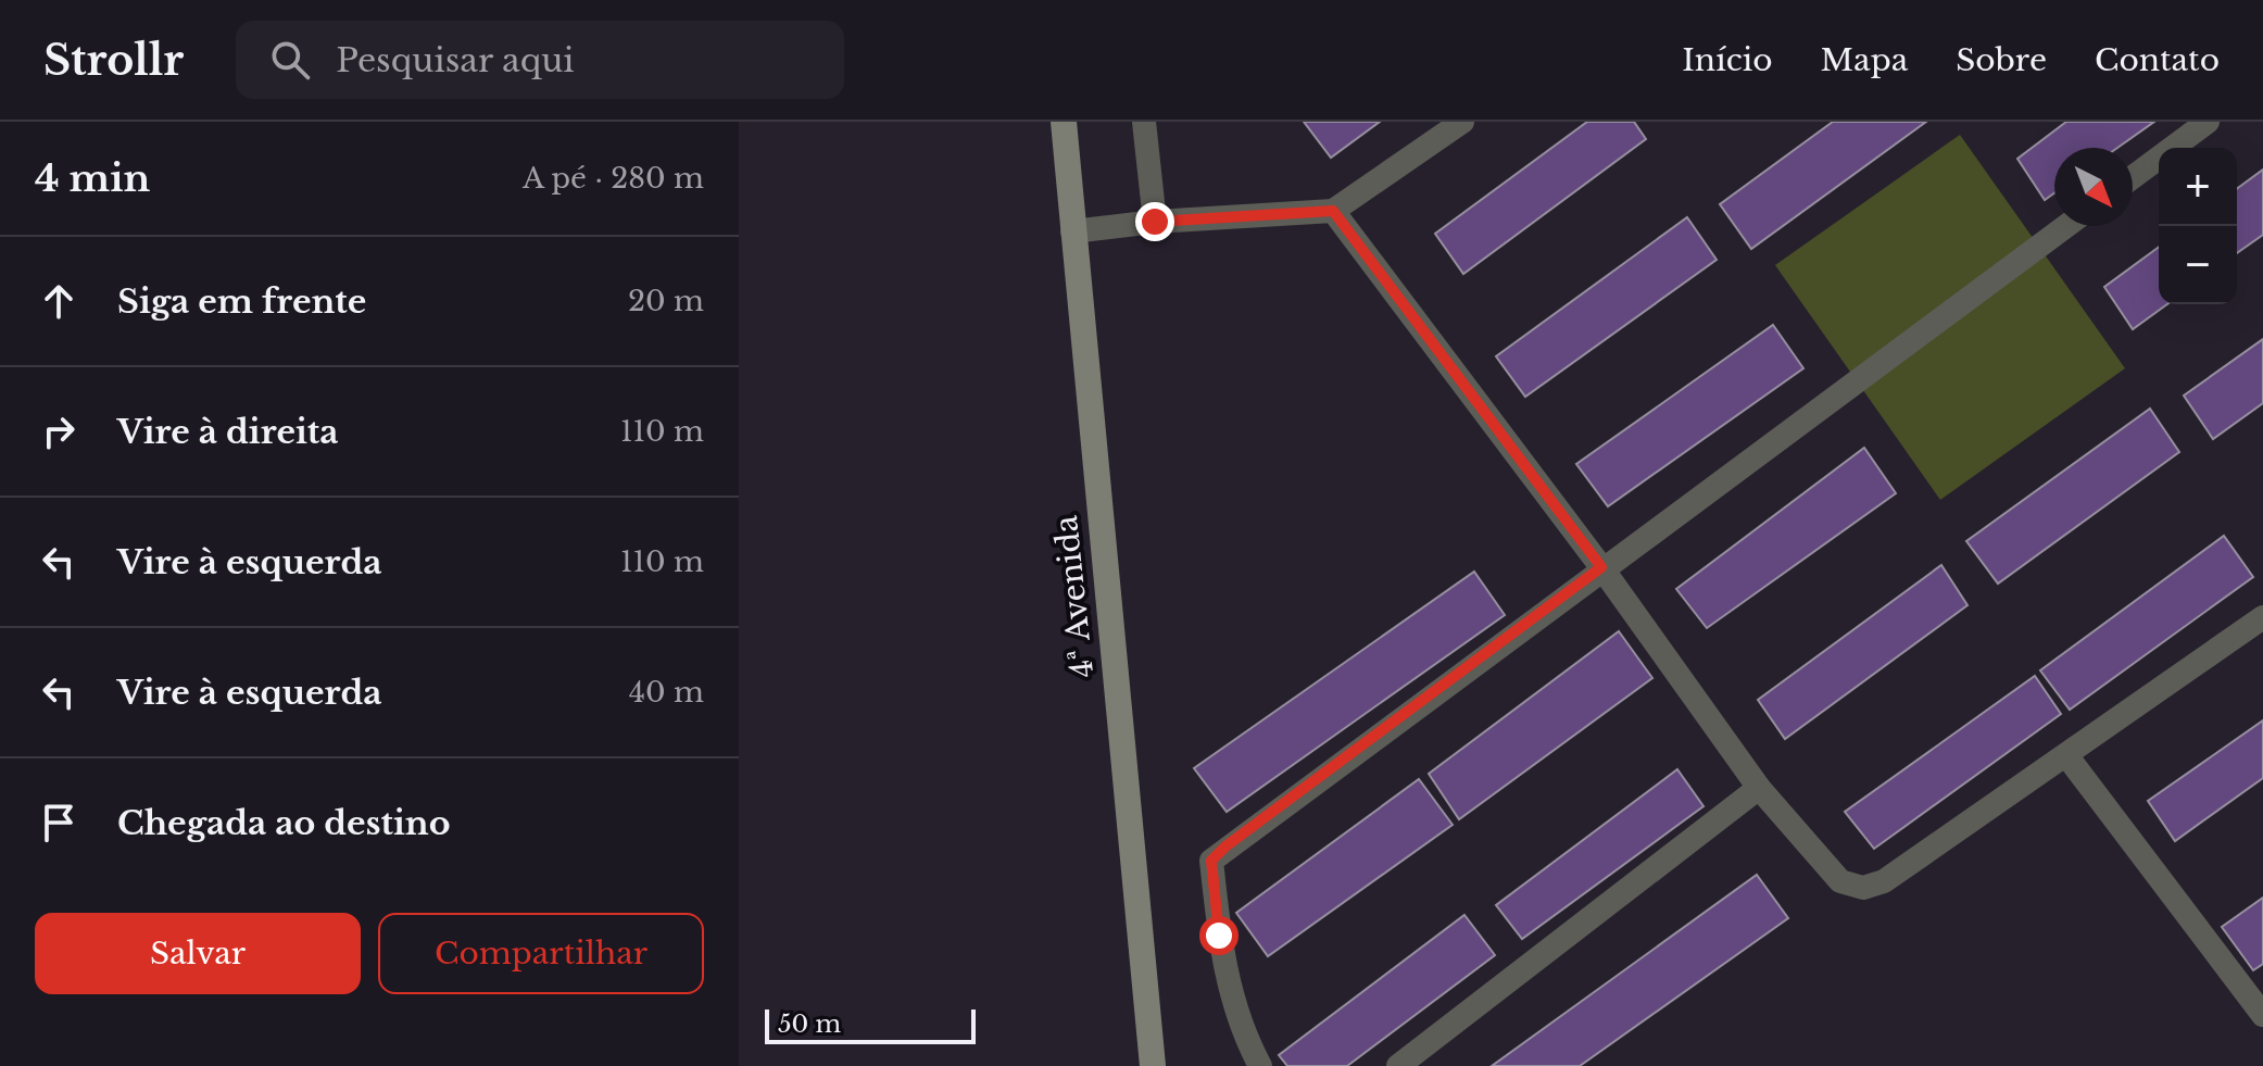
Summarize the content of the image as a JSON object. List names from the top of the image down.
{
  "streets": {
    "street": ["4ª Avenida"]
  },
  "scale_bar": "50 m",
  "north": "bottom right",
  "page": {
    "header": "Strollr",
    "search": "Pesquisar aqui",
    "nav": [
      "Início",
      "Mapa",
      "Sobre",
      "Contato"
    ],
    "heading": ["4 min", "A pé · 280 m"],
    "map_buttons": ["+", "−"],
    "list": [
      ["Siga em frente", "20 m"],
      ["Vire à direita", "110 m"],
      ["Vire à esquerda", "110 m"],
      ["Vire à esquerda", "40 m"],
      "Chegada ao destino"
    ],
    "buttons": ["Salvar", "Compartilhar"],
    "scale": "50 m"
  }
}
